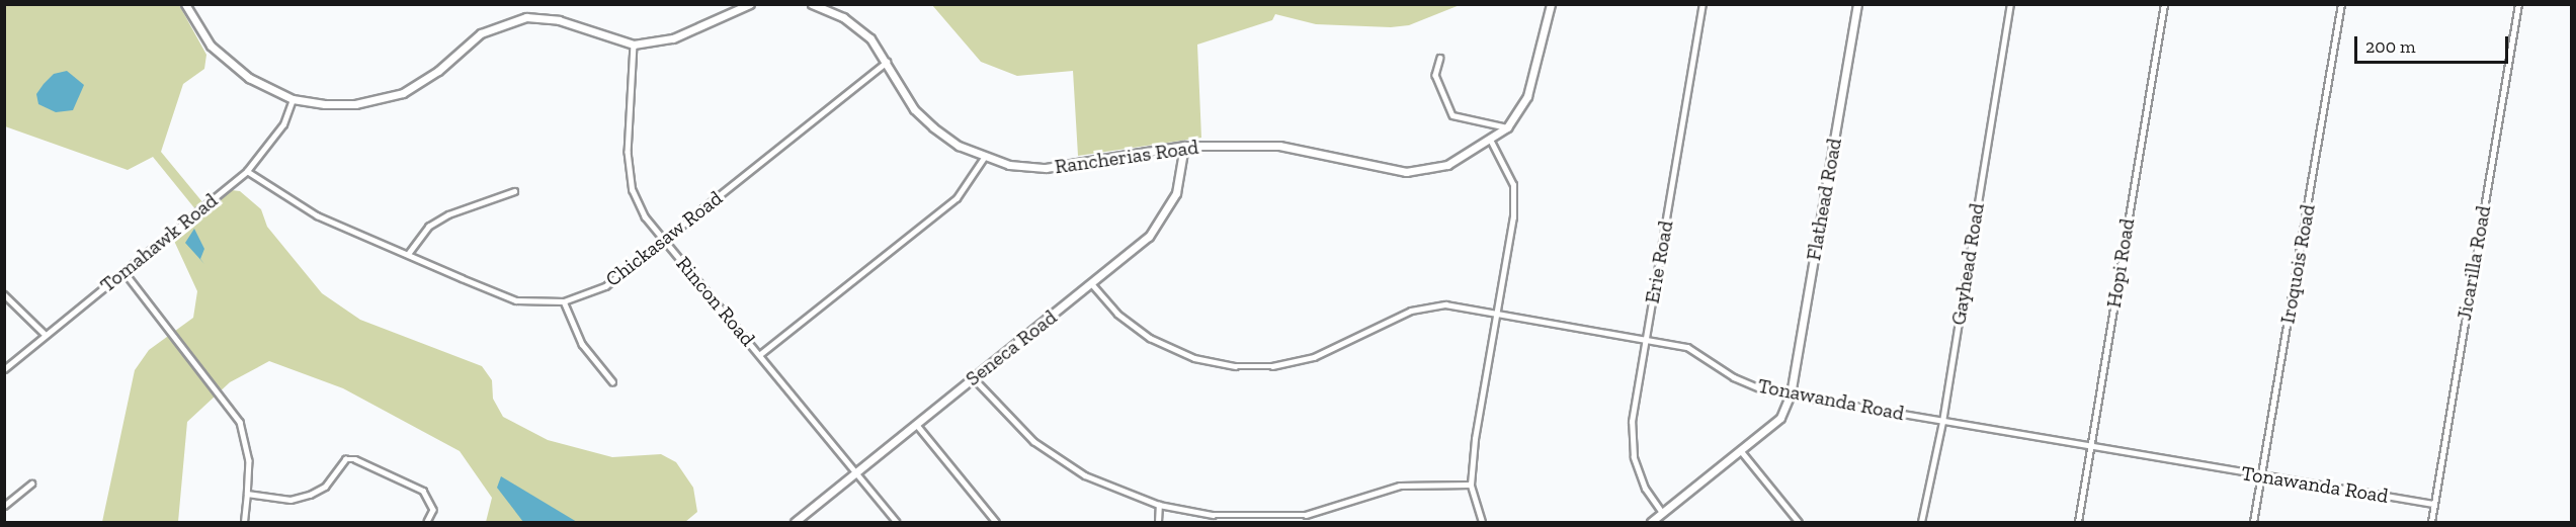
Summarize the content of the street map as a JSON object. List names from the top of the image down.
{
  "streets": {
    "street": [
      "Rancherias Road",
      "Flathead Road",
      "Chickasaw Road",
      "Tomahawk Road",
      "Erie Road",
      "Hopi Road",
      "Jicarilla Road",
      "Gayhead Road",
      "Iroquois Road",
      "Rincon Road",
      "Seneca Road",
      "Tonawanda Road"
    ]
  },
  "crossings": [
    ["Rancherias Road", "Chickasaw Road"],
    ["Rancherias Road", "Seneca Road"],
    ["Flathead Road", "Erie Road"],
    ["Flathead Road", "Tonawanda Road"],
    ["Chickasaw Road", "Tomahawk Road"],
    ["Chickasaw Road", "Rincon Road"],
    ["Erie Road", "Tonawanda Road"],
    ["Hopi Road", "Tonawanda Road"],
    ["Jicarilla Road", "Tonawanda Road"],
    ["Gayhead Road", "Tonawanda Road"],
    ["Iroquois Road", "Tonawanda Road"],
    ["Rincon Road", "Seneca Road"],
    ["Seneca Road", "Tonawanda Road"]
  ],
  "scale_bar": "200 m"
}
